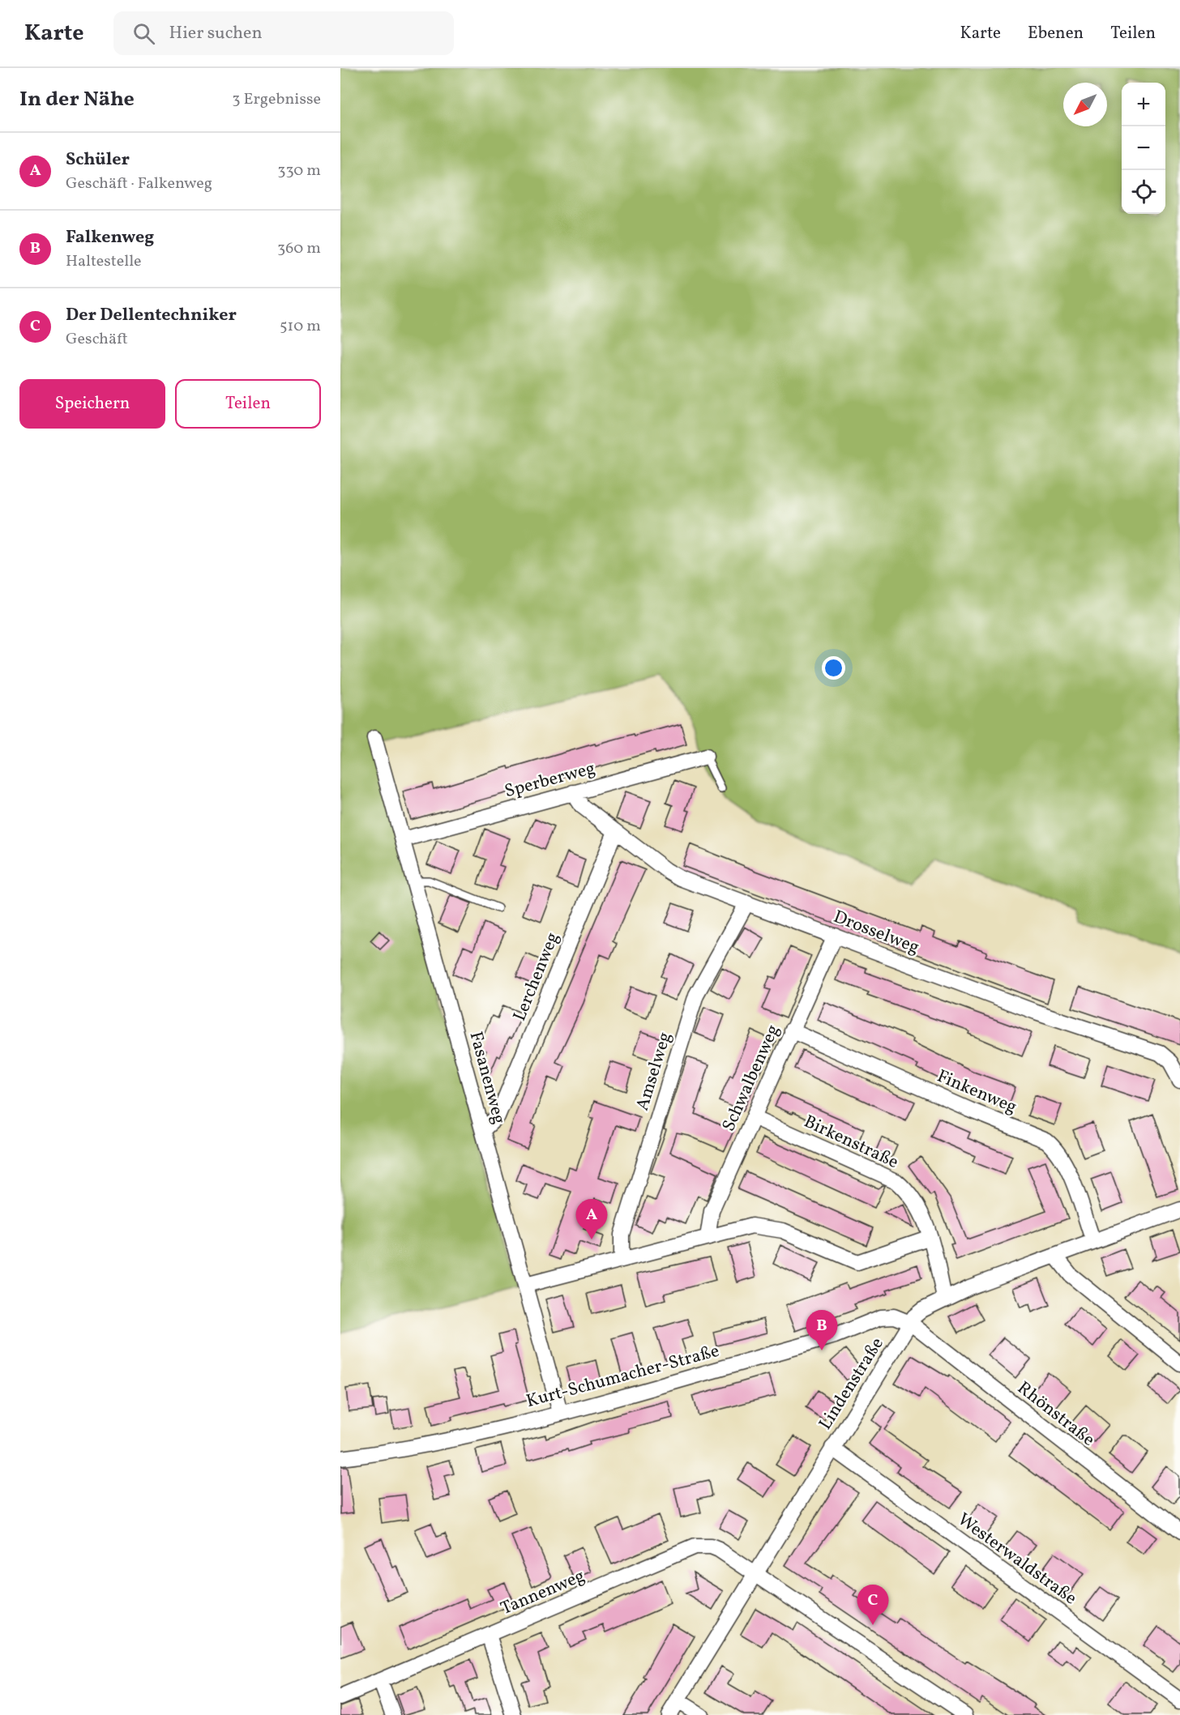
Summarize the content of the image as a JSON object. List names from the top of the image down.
{
  "streets": {
    "street": [
      "Sperberweg",
      "Drosselweg",
      "Lerchenweg",
      "Amselweg",
      "Fasanenweg",
      "Schwalbenweg",
      "Finkenweg",
      "Birkenstraße",
      "Kurt-Schumacher-Straße",
      "Lindenstraße",
      "Rhönstraße",
      "Westerwaldstraße",
      "Tannenweg"
    ]
  },
  "crossings": [
    ["Sperberweg", "Drosselweg"],
    ["Sperberweg", "Fasanenweg"],
    ["Drosselweg", "Lerchenweg"],
    ["Drosselweg", "Amselweg"],
    ["Drosselweg", "Schwalbenweg"],
    ["Lerchenweg", "Fasanenweg"],
    ["Fasanenweg", "Kurt-Schumacher-Straße"],
    ["Schwalbenweg", "Finkenweg"],
    ["Schwalbenweg", "Birkenstraße"],
    ["Finkenweg", "Lindenstraße"],
    ["Birkenstraße", "Lindenstraße"],
    ["Kurt-Schumacher-Straße", "Lindenstraße"],
    ["Kurt-Schumacher-Straße", "Rhönstraße"],
    ["Lindenstraße", "Rhönstraße"],
    ["Lindenstraße", "Westerwaldstraße"],
    ["Lindenstraße", "Tannenweg"]
  ],
  "north": "bottom left",
  "page": {
    "header": "Karte",
    "search": "Hier suchen",
    "nav": ["Karte", "Ebenen", "Teilen"],
    "heading": ["In der Nähe", "3 Ergebnisse"],
    "map_buttons": ["+", "−"],
    "list": [
      {
        "mark": "A",
        "name": "Schüler",
        "note": "Geschäft · Falkenweg",
        "value": "330 m"
      },
      {
        "mark": "B",
        "name": "Falkenweg",
        "note": "Haltestelle",
        "value": "360 m"
      },
      {
        "mark": "C",
        "name": "Der Dellentechniker",
        "note": "Geschäft",
        "value": "510 m"
      }
    ],
    "buttons": ["Speichern", "Teilen"],
    "pins": ["A", "B", "C"]
  }
}
